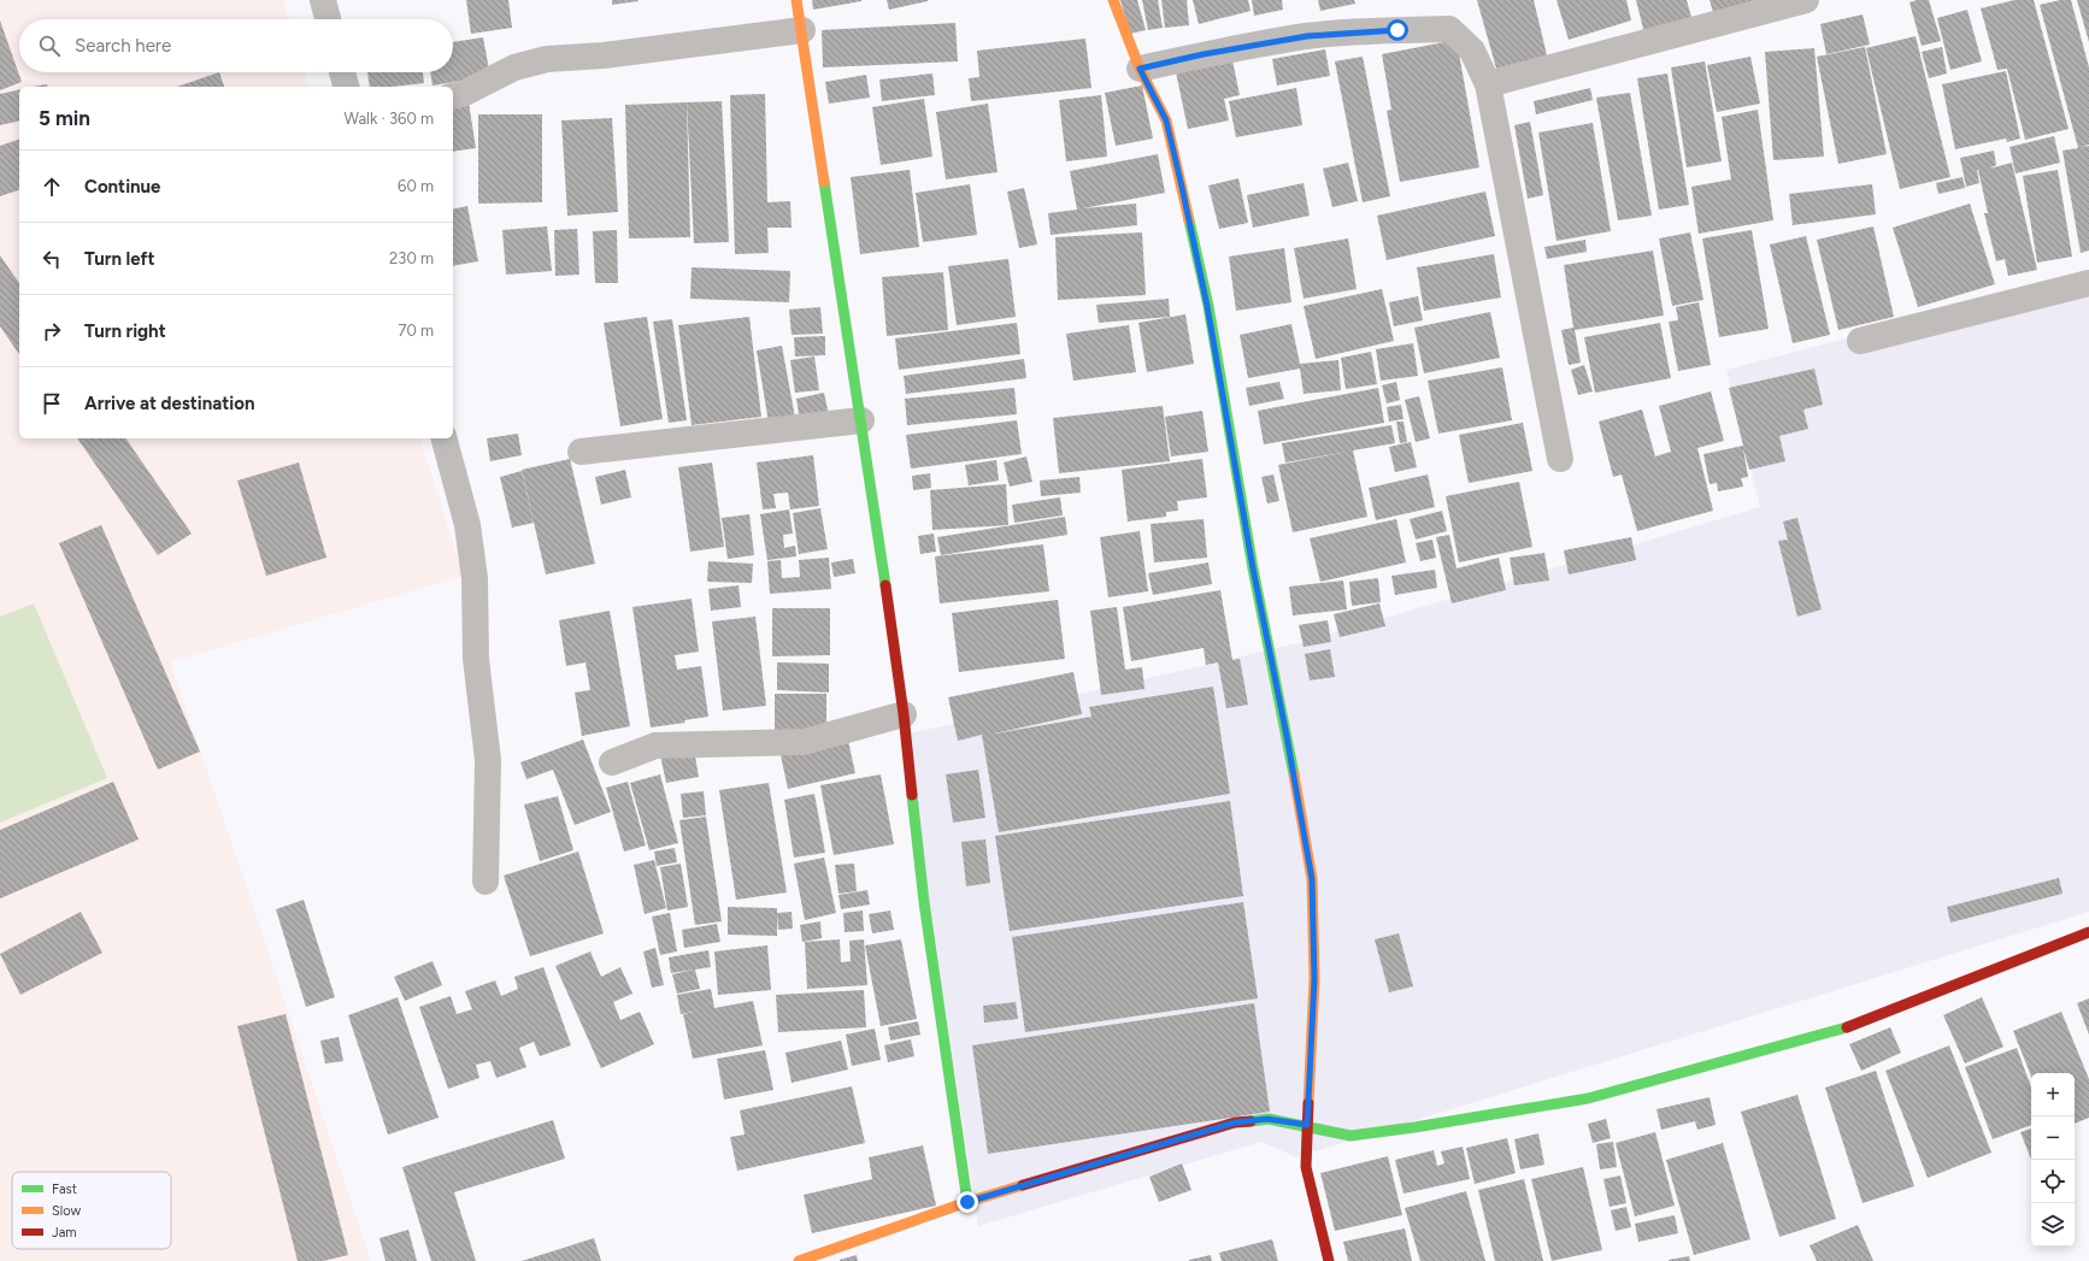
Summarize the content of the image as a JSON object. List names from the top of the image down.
{
  "legend": ["Fast", "Slow", "Jam"],
  "page": {
    "search": "Search here",
    "heading": ["5 min", "Walk · 360 m"],
    "list": [
      ["Continue", "60 m"],
      ["Turn left", "230 m"],
      ["Turn right", "70 m"],
      "Arrive at destination"
    ],
    "map_buttons": ["+", "−"]
  }
}
